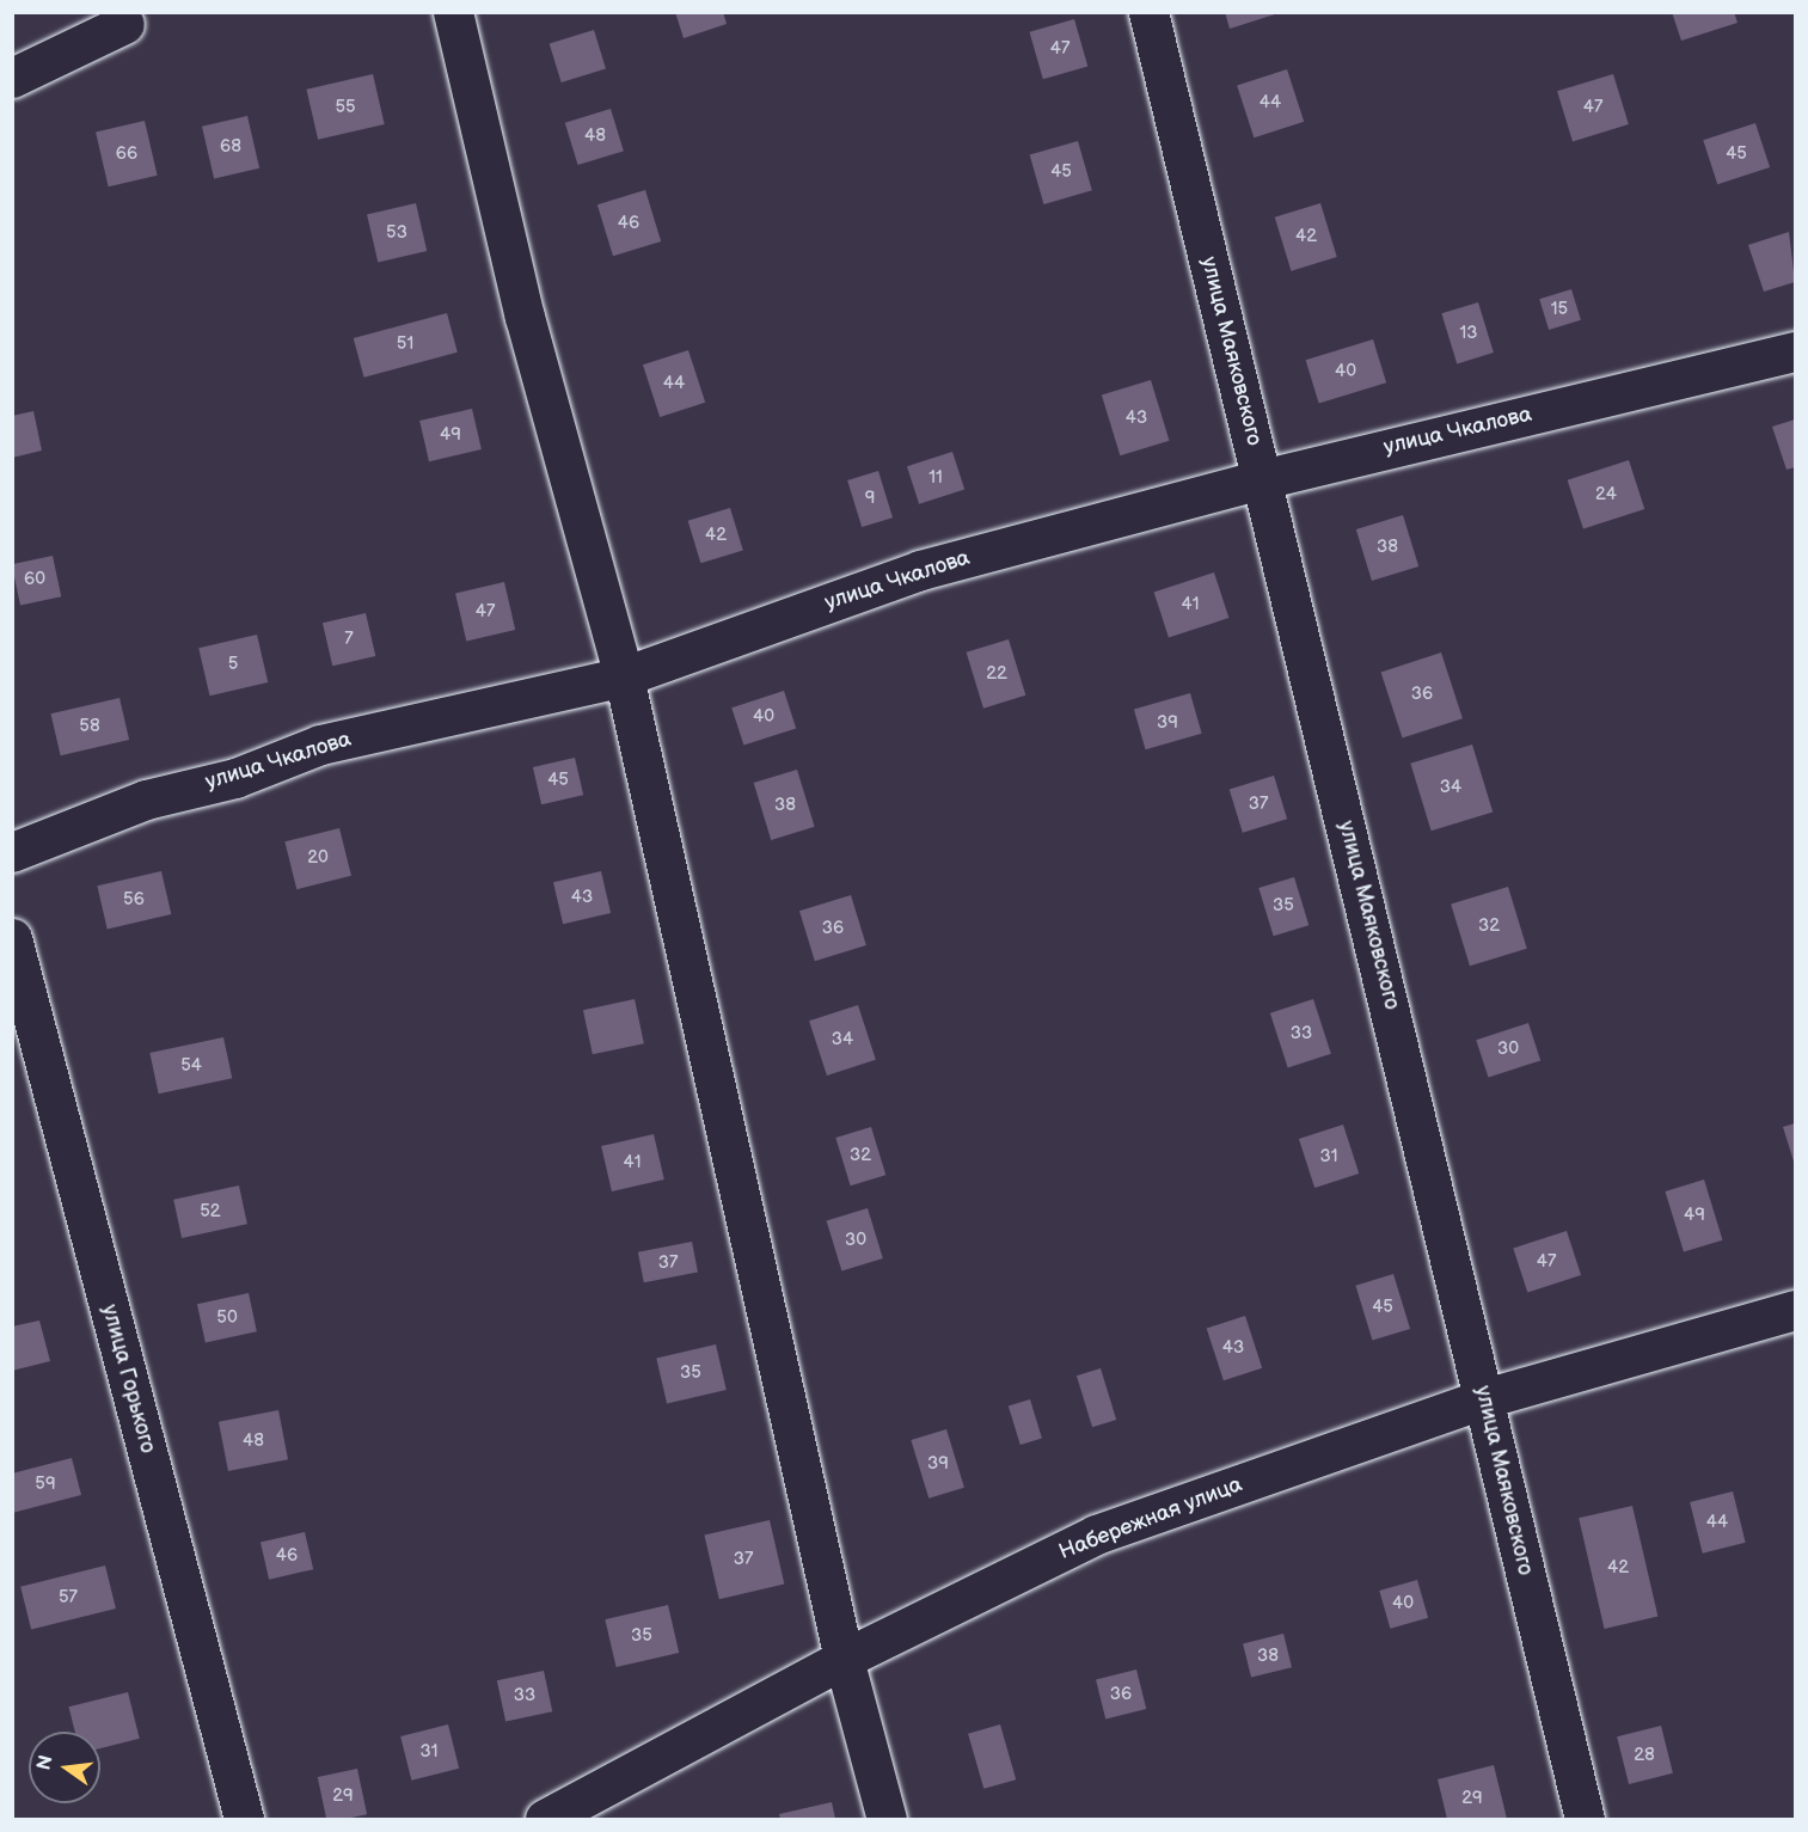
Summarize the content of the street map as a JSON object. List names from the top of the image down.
{
  "streets": {
    "street": [
      "улица Маяковского",
      "улица Чкалова",
      "улица Горького",
      "Набережная улица"
    ]
  },
  "crossings": [
    ["улица Маяковского", "улица Чкалова"],
    ["улица Маяковского", "Набережная улица"]
  ],
  "house_numbers": [
    "47",
    "44",
    "55",
    "47",
    "48",
    "68",
    "66",
    "45",
    "45",
    "46",
    "53",
    "42",
    "15",
    "13",
    "51",
    "40",
    "44",
    "43",
    "49",
    "11",
    "24",
    "9",
    "42",
    "38",
    "60",
    "41",
    "47",
    "7",
    "5",
    "22",
    "36",
    "40",
    "39",
    "58",
    "45",
    "34",
    "37",
    "38",
    "20",
    "43",
    "56",
    "35",
    "32",
    "36",
    "33",
    "34",
    "30",
    "54",
    "32",
    "31",
    "41",
    "52",
    "49",
    "30",
    "47",
    "37",
    "45",
    "50",
    "43",
    "35",
    "48",
    "39",
    "59",
    "44",
    "46",
    "37",
    "42",
    "57",
    "40",
    "35",
    "38",
    "36",
    "33",
    "31",
    "28",
    "29",
    "29"
  ],
  "north": "left"
}
